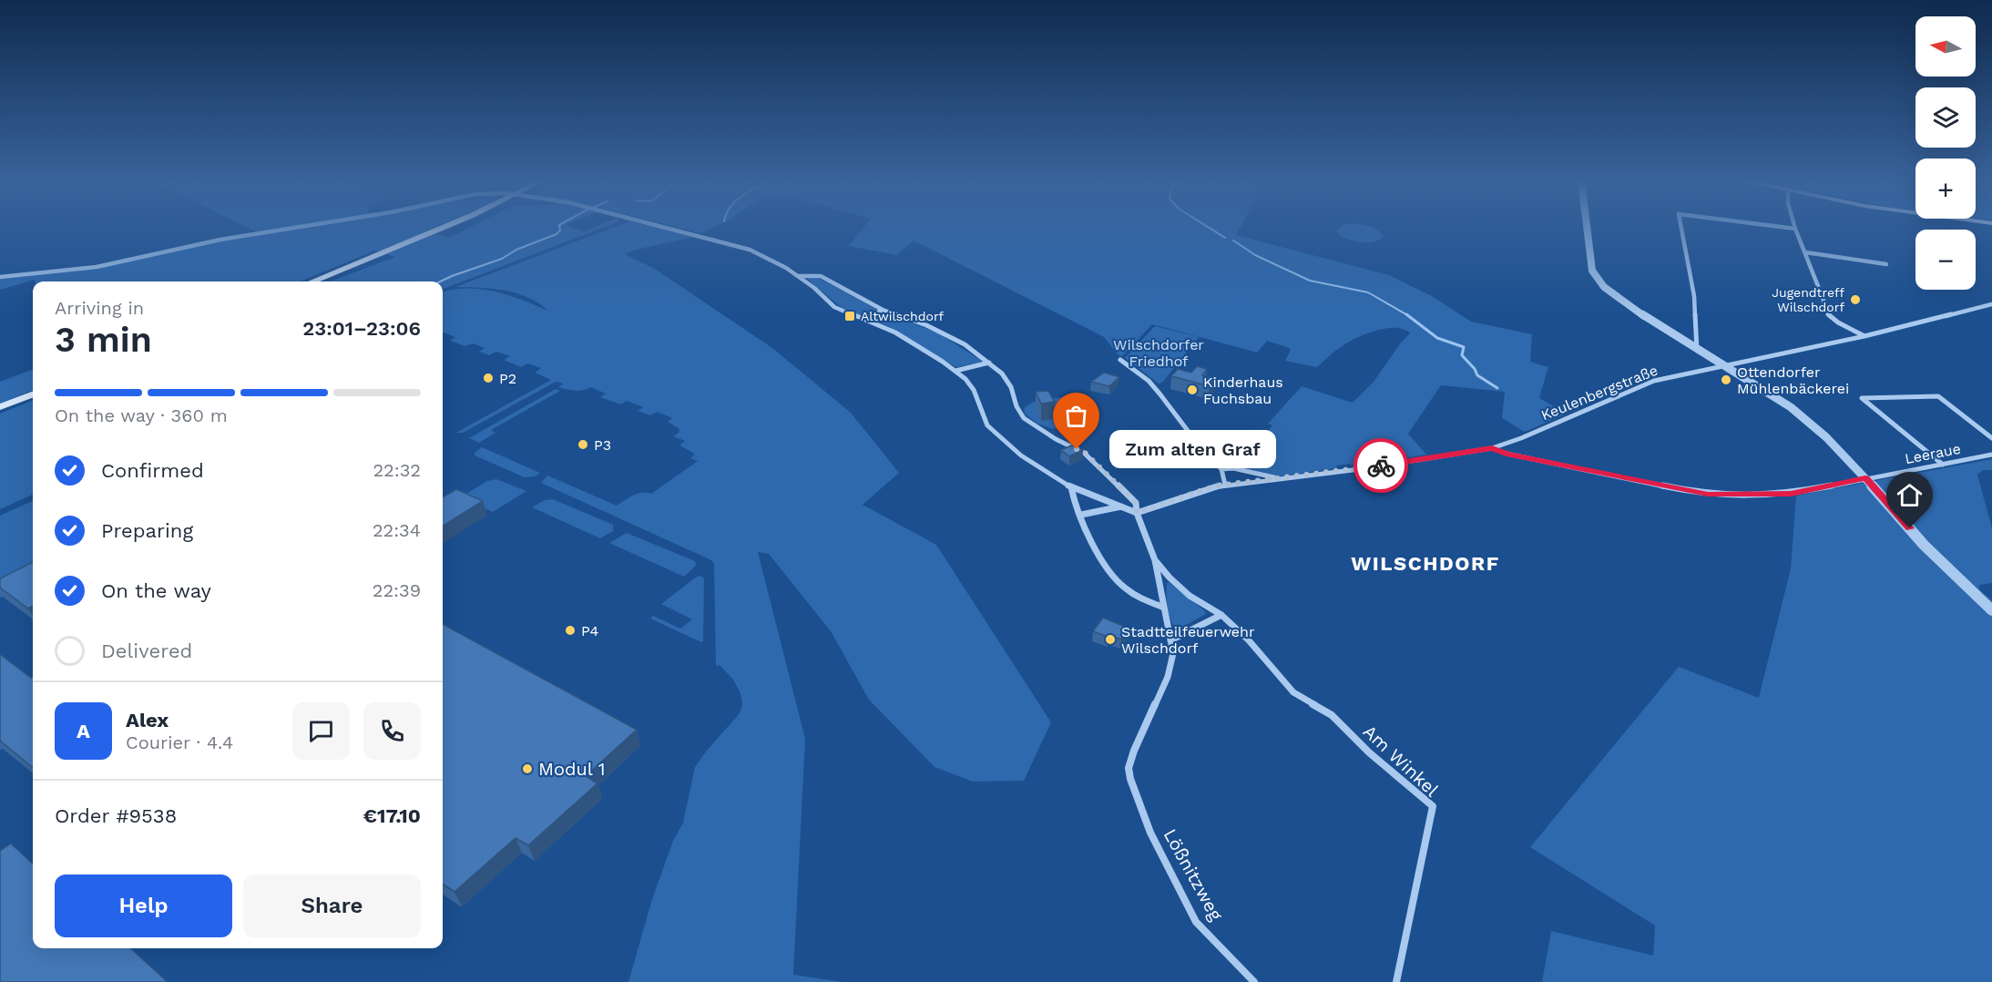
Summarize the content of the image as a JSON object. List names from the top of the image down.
{
  "streets": {
    "street": [
      "Keulenbergstraße",
      "Leeraue",
      "Am Winkel",
      "Lößnitzweg"
    ]
  },
  "crossings": [
    ["Keulenbergstraße", "Leeraue"]
  ],
  "districts": ["WILSCHDORF"],
  "parks": ["Wilschdorfer Friedhof"],
  "places": {
    "other": [
      "Jugendtreff Wilschdorf",
      "P2",
      "Ottendorfer Mühlenbäckerei",
      "Kinderhaus Fuchsbau",
      "P3",
      "Zum alten Graf",
      "P4",
      "Stadtteilfeuerwehr Wilschdorf",
      "Modul 1"
    ],
    "transit": ["Altwilschdorf"]
  },
  "north": "left",
  "page": {
    "map_buttons": ["+", "−"],
    "heading": ["3 min", "Arriving in", "23:01–23:06"],
    "panel": [
      "Alex",
      "Courier · 4.4",
      "Order #9538",
      "€17.10"
    ],
    "bar": "On the way · 360 m",
    "bubble": "Zum alten Graf",
    "list": [
      ["Confirmed", "22:32"],
      ["Preparing", "22:34"],
      ["On the way", "22:39"],
      "Delivered"
    ],
    "round": "A",
    "buttons": ["Help", "Share"]
  }
}
